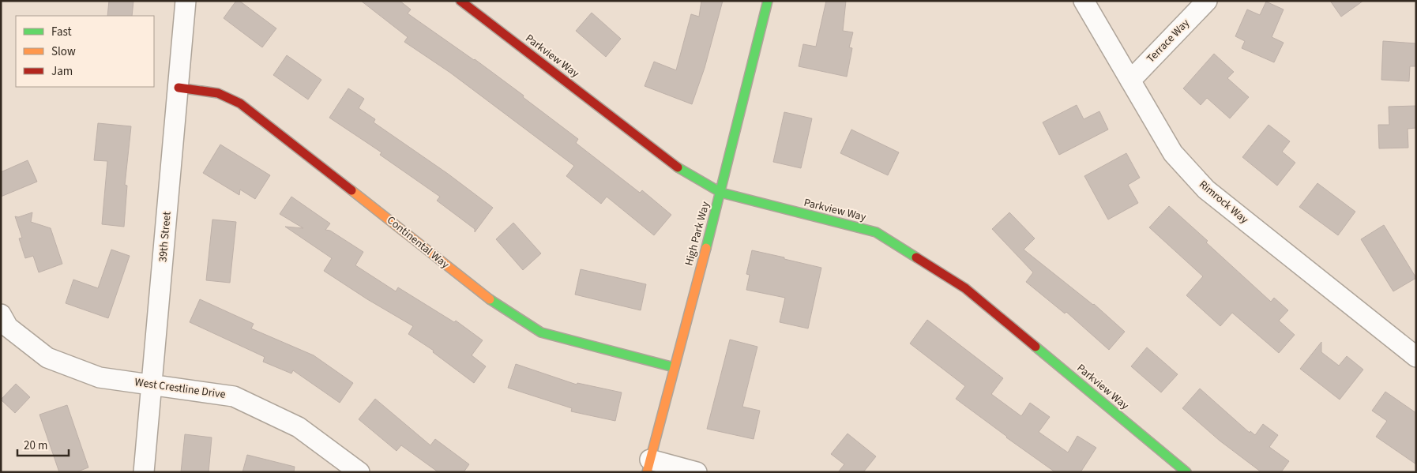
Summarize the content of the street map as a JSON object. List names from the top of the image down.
{
  "streets": {
    "street": [
      "Terrace Way",
      "Parkview Way",
      "Rimrock Way",
      "High Park Way",
      "39th Street",
      "Continental Way",
      "West Crestline Drive"
    ]
  },
  "crossings": [
    ["Terrace Way", "Rimrock Way"],
    ["Parkview Way", "High Park Way"],
    ["High Park Way", "Continental Way"],
    ["39th Street", "Continental Way"],
    ["39th Street", "West Crestline Drive"]
  ],
  "legend": ["Fast", "Slow", "Jam"],
  "scale_bar": "20 m"
}
